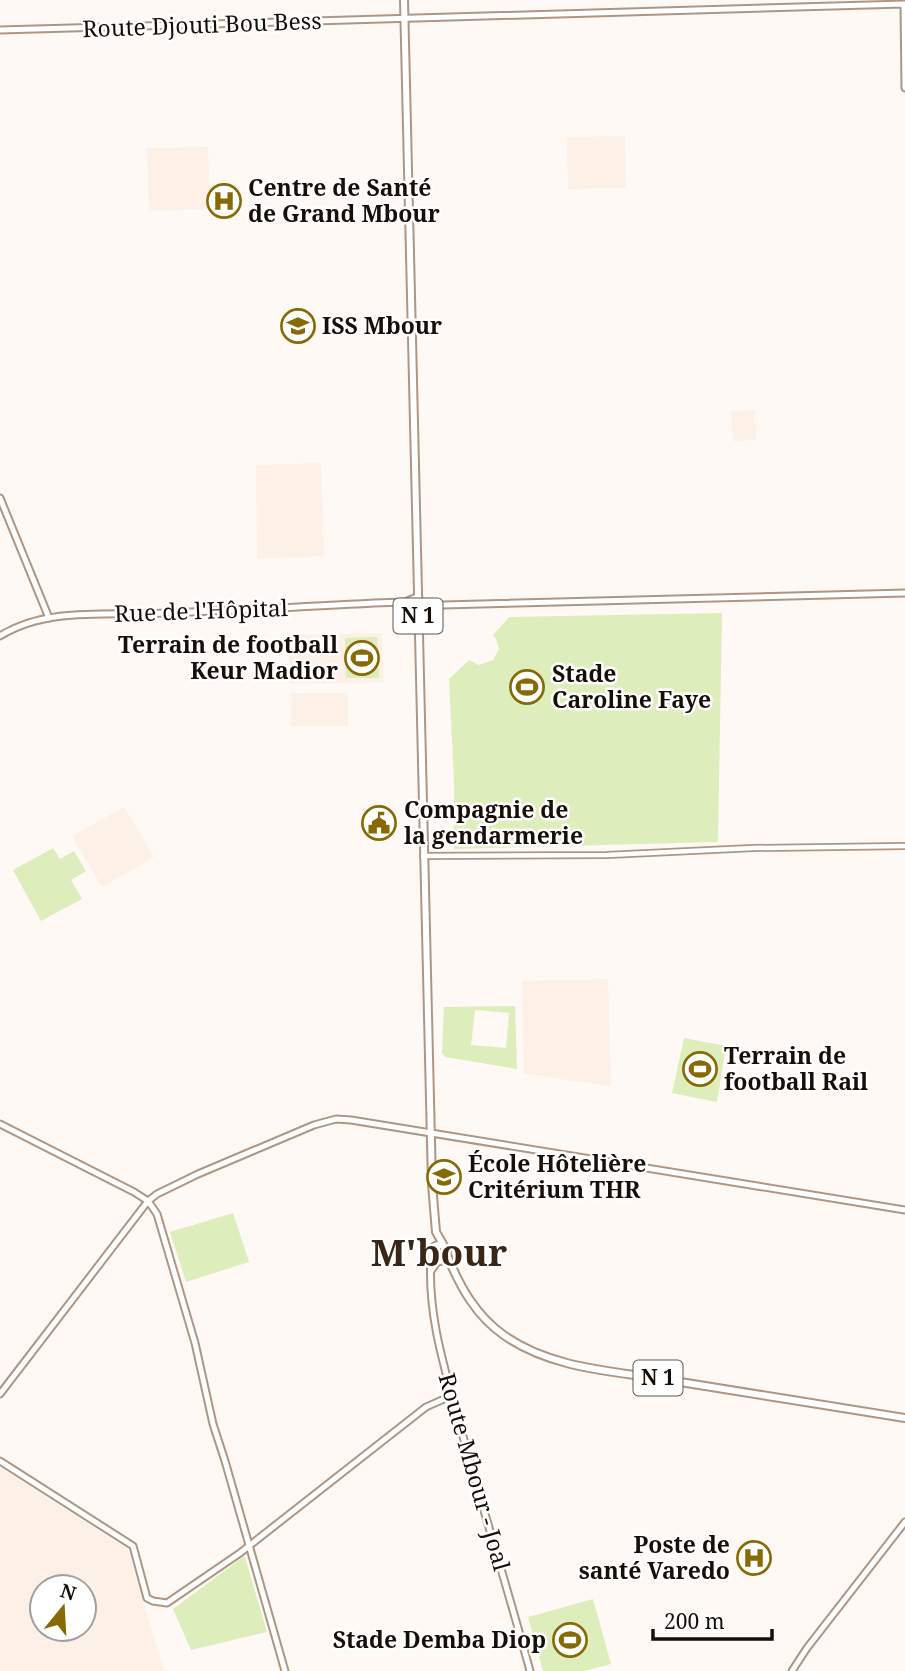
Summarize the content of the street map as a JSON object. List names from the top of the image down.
{
  "streets": {
    "highway": ["N 1"],
    "main road": ["Route Djouti Bou Bess", "Rue de l'Hôpital", "Route Mbour - Joal"]
  },
  "crossings": [
    ["Route Djouti Bou Bess", "N 1"],
    ["Rue de l'Hôpital", "N 1"],
    ["N 1", "Route Mbour - Joal"]
  ],
  "districts": ["M'bour"],
  "places": {
    "hospital": ["Centre de Santé de Grand Mbour", "Poste de santé Varedo"],
    "school or university": ["ISS Mbour", "École Hôtelière Critérium THR"],
    "sports": [
      "Terrain de football Keur Madior",
      "Stade Caroline Faye",
      "Terrain de football Rail",
      "Stade Demba Diop"
    ],
    "public building": ["Compagnie de la gendarmerie"]
  },
  "scale_bar": "200 m",
  "north": "top"
}
